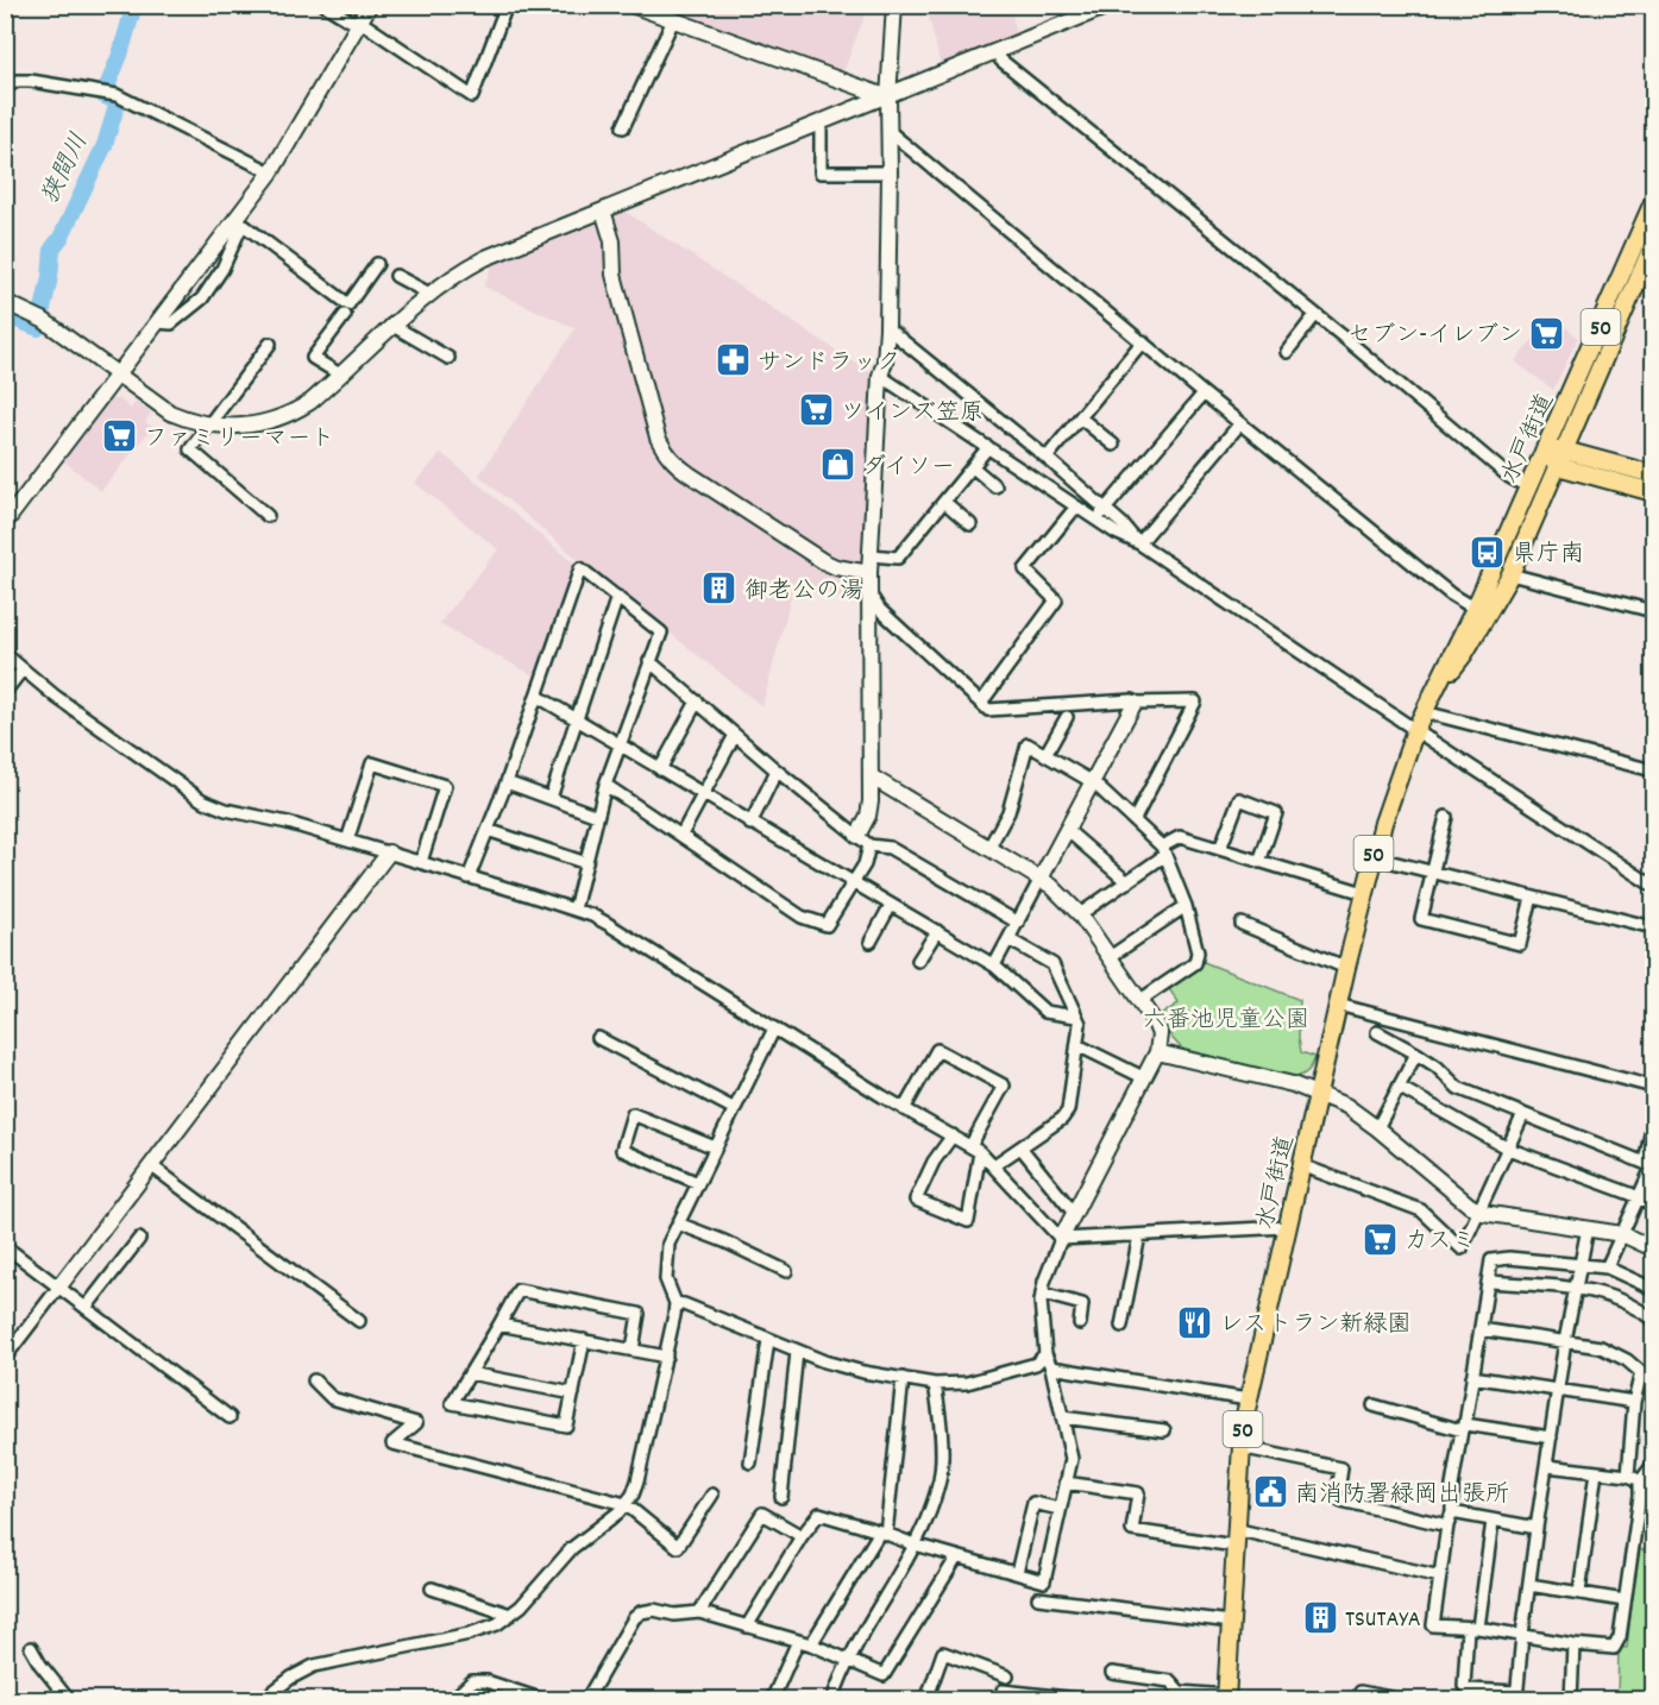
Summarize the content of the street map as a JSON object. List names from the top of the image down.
{
  "streets": {
    "main road": ["50", "水戸街道"]
  },
  "water": ["狭間川"],
  "parks": ["六番池児童公園"],
  "places": {
    "supermarket": [
      "セブン-イレブン",
      "ツインズ笠原",
      "ファミリーマート",
      "カスミ"
    ],
    "pharmacy": ["サンドラック"],
    "shop": ["ダイソー"],
    "bus stop": ["県庁南"],
    "building": ["御老公の湯", "TSUTAYA"],
    "restaurant": ["レストラン新緑園"],
    "public building": ["南消防署緑岡出張所"]
  }
}
